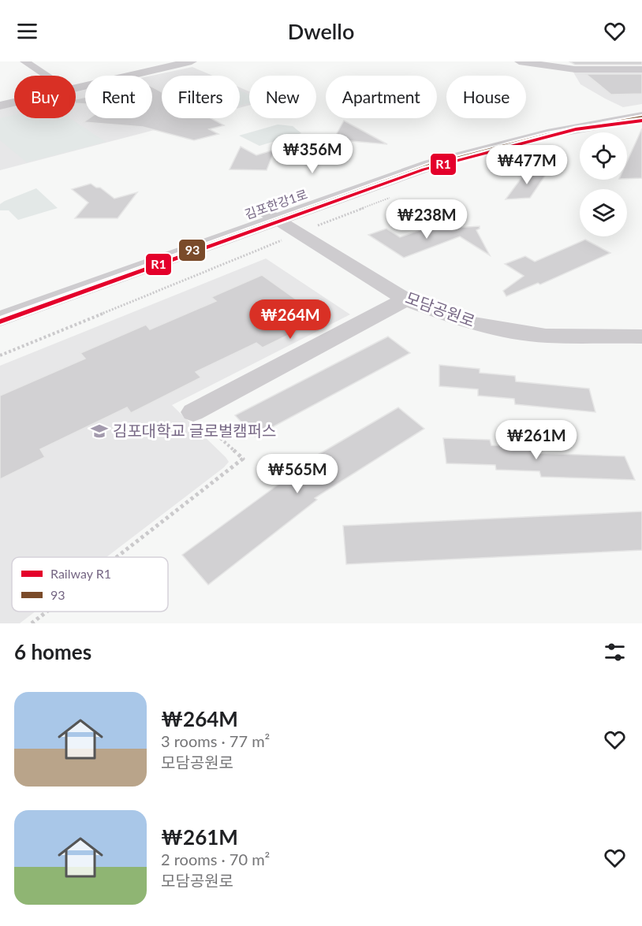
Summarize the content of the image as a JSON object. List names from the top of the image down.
{
  "streets": {
    "street": ["김포한강1로", "모담공원로"]
  },
  "crossings": [
    ["김포한강1로", "모담공원로"]
  ],
  "places": {
    "school or university": ["김포대학교 글로벌캠퍼스"]
  },
  "lines": ["transit line 93", "rail line R1"],
  "legend": ["Railway R1", "93"],
  "page": {
    "header": "Dwello",
    "chip": [
      "Buy",
      "Rent",
      "Filters",
      "New",
      "Apartment",
      "House"
    ],
    "price": [
      "₩356M",
      "₩477M",
      "₩238M",
      "₩264M",
      "₩261M",
      "₩565M"
    ],
    "heading": "6 homes",
    "list": [
      {
        "name": "₩264M",
        "note": "3 rooms · 77 m² · 모담공원로"
      },
      {
        "name": "₩261M",
        "note": "2 rooms · 70 m² · 모담공원로"
      }
    ]
  }
}
